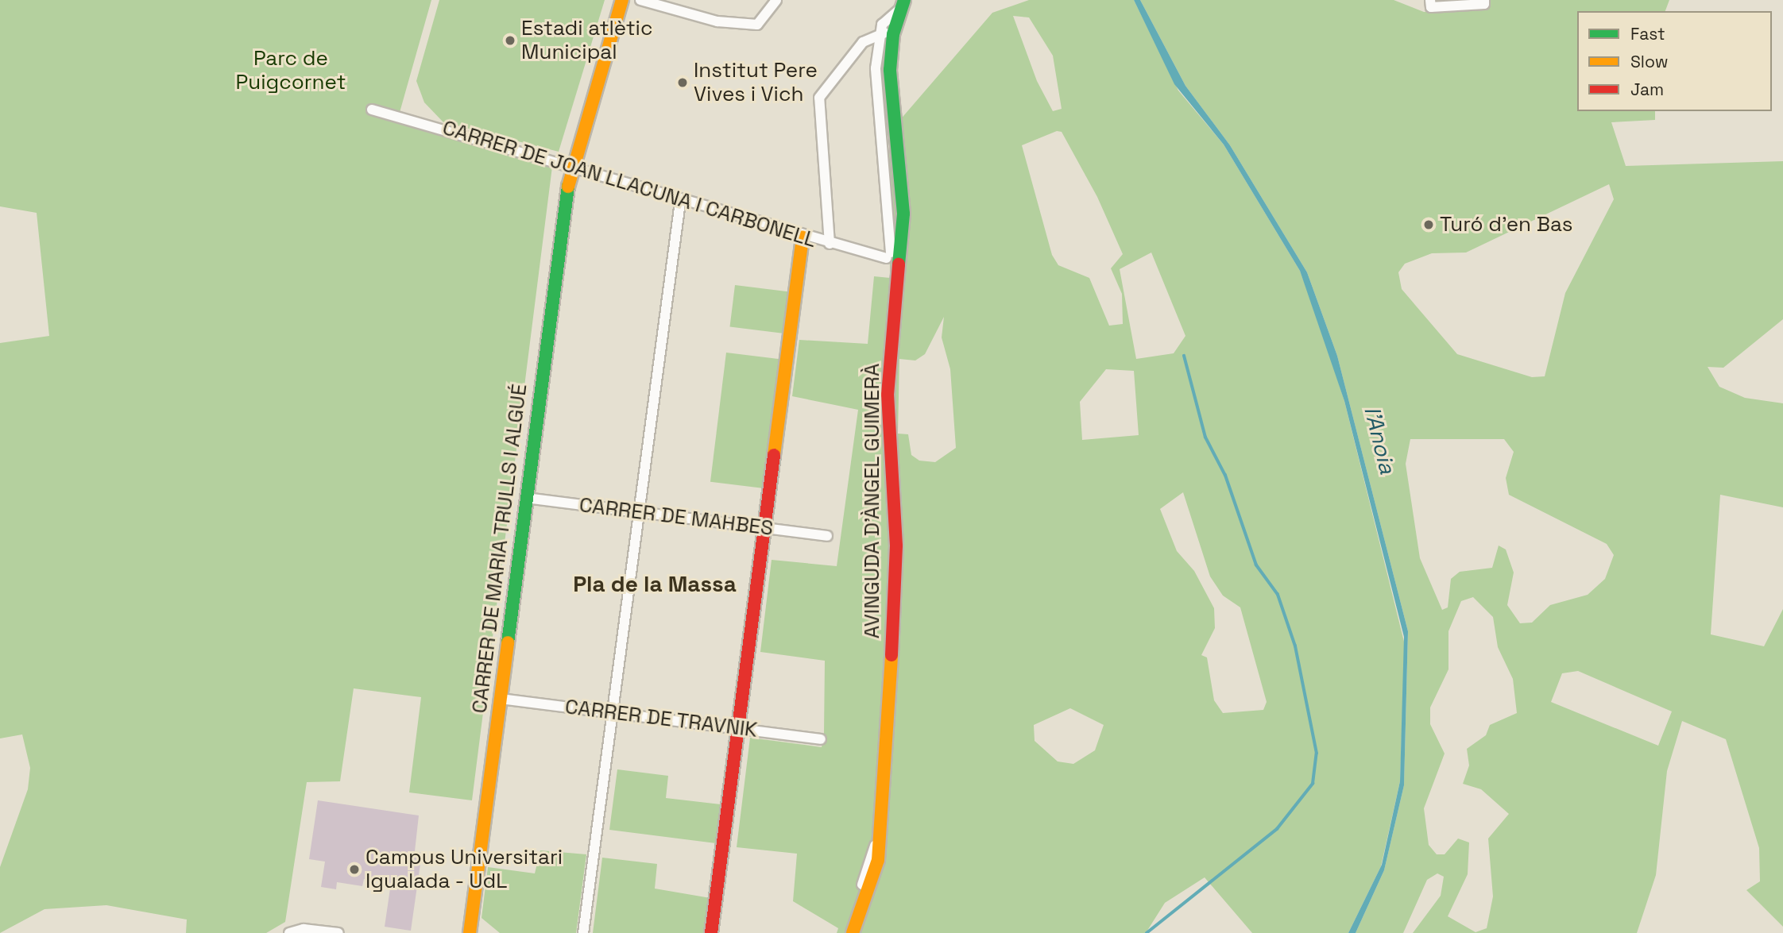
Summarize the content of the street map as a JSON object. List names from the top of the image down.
{
  "streets": {
    "street": [
      "CARRER DE JOAN LLACUNA I CARBONELL",
      "AVINGUDA D'ÀNGEL GUIMERÀ",
      "CARRER DE MAHBES",
      "CARRER DE MARIA TRULLS I ALGUÉ",
      "CARRER DE TRAVNIK"
    ]
  },
  "crossings": [
    ["CARRER DE JOAN LLACUNA I CARBONELL", "AVINGUDA D'ÀNGEL GUIMERÀ"],
    ["CARRER DE JOAN LLACUNA I CARBONELL", "CARRER DE MARIA TRULLS I ALGUÉ"],
    ["CARRER DE MAHBES", "CARRER DE MARIA TRULLS I ALGUÉ"],
    ["CARRER DE MARIA TRULLS I ALGUÉ", "CARRER DE TRAVNIK"]
  ],
  "districts": ["Pla de la Massa"],
  "water": ["l'Anoia"],
  "parks": ["Parc de Puigcornet"],
  "places": [
    "Estadi atlètic Municipal",
    "Institut Pere Vives i Vich",
    "Turó d'en Bas",
    "Campus Universitari Igualada - UdL"
  ],
  "legend": ["Fast", "Slow", "Jam"]
}
